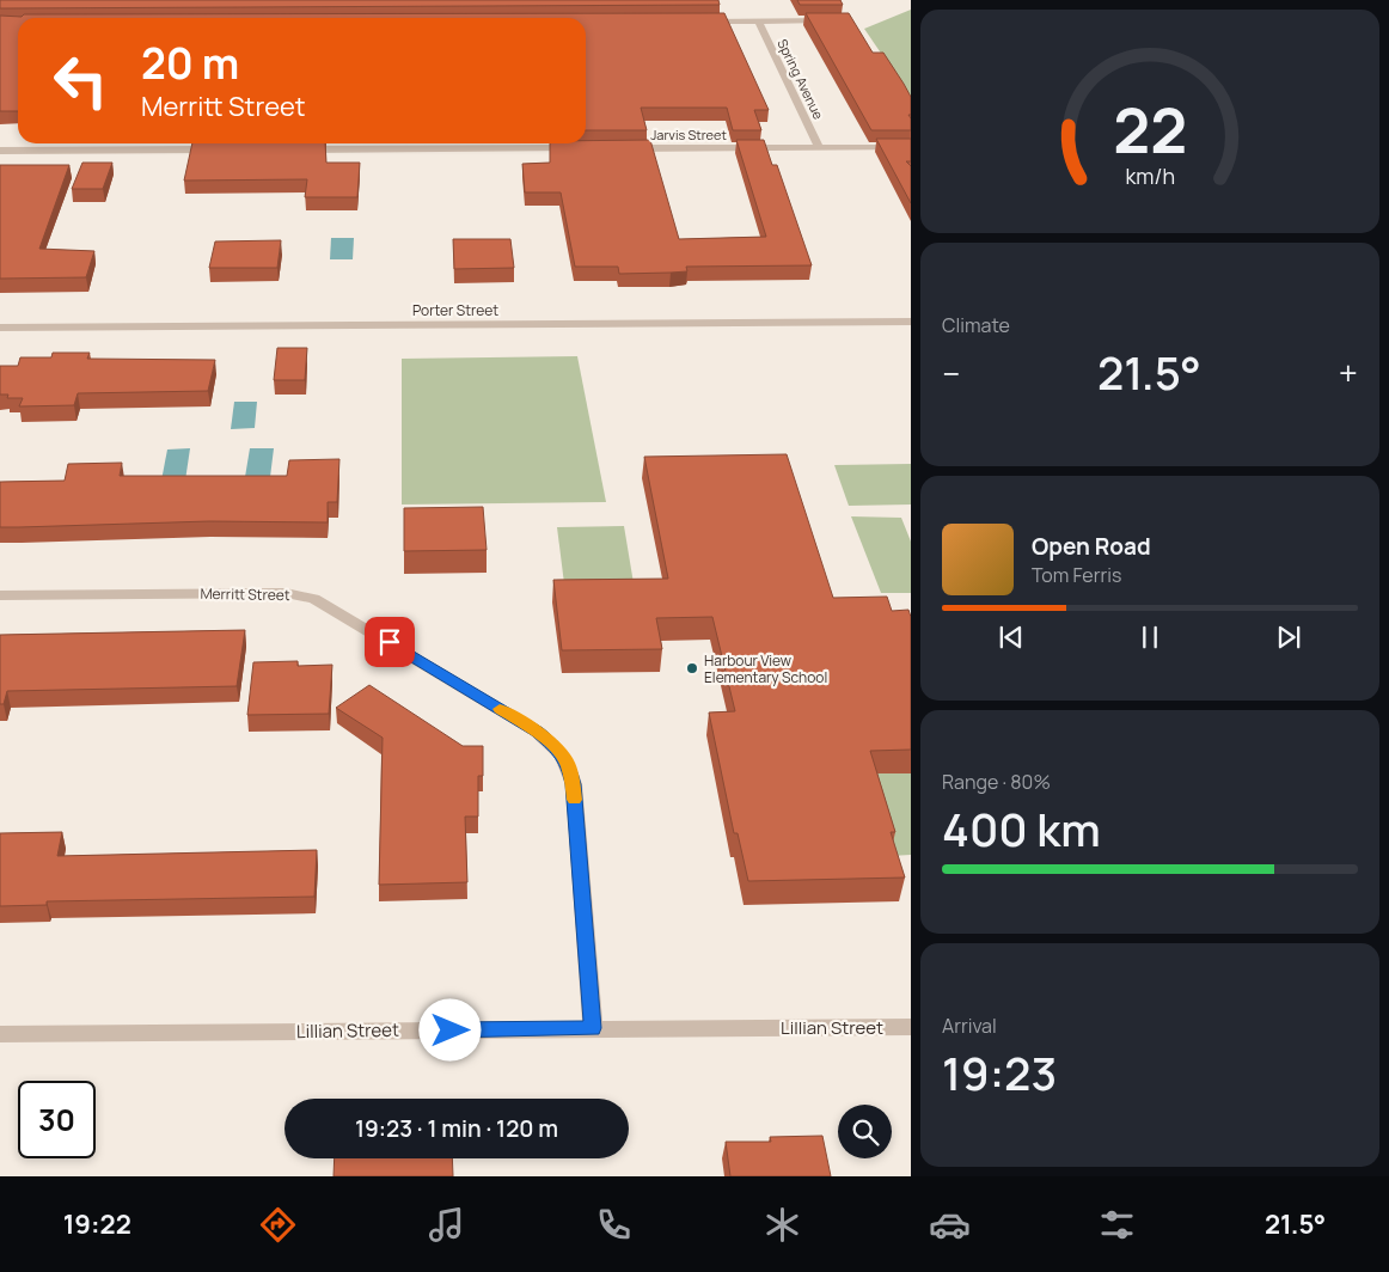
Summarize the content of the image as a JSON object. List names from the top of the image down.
{
  "streets": {
    "street": [
      "Spring Avenue",
      "Jarvis Street",
      "Porter Street",
      "Merritt Street",
      "Lillian Street"
    ]
  },
  "crossings": [
    ["Spring Avenue", "Jarvis Street"],
    ["Merritt Street", "Lillian Street"]
  ],
  "places": ["Harbour View Elementary School"],
  "page": {
    "turn": ["20 m", "Merritt Street"],
    "tile": [
      "Climate",
      ["Range · 80%", "400 km"],
      ["Arrival", "19:23"]
    ],
    "heat": ["−", "21.5°", "+"],
    "song": ["Open Road", "Tom Ferris"],
    "limit": "30",
    "trip": "19:23 · 1 min · 120 m",
    "tabs": ["19:22", "21.5°"],
    "gauge": ["22", "km/h"]
  }
}
